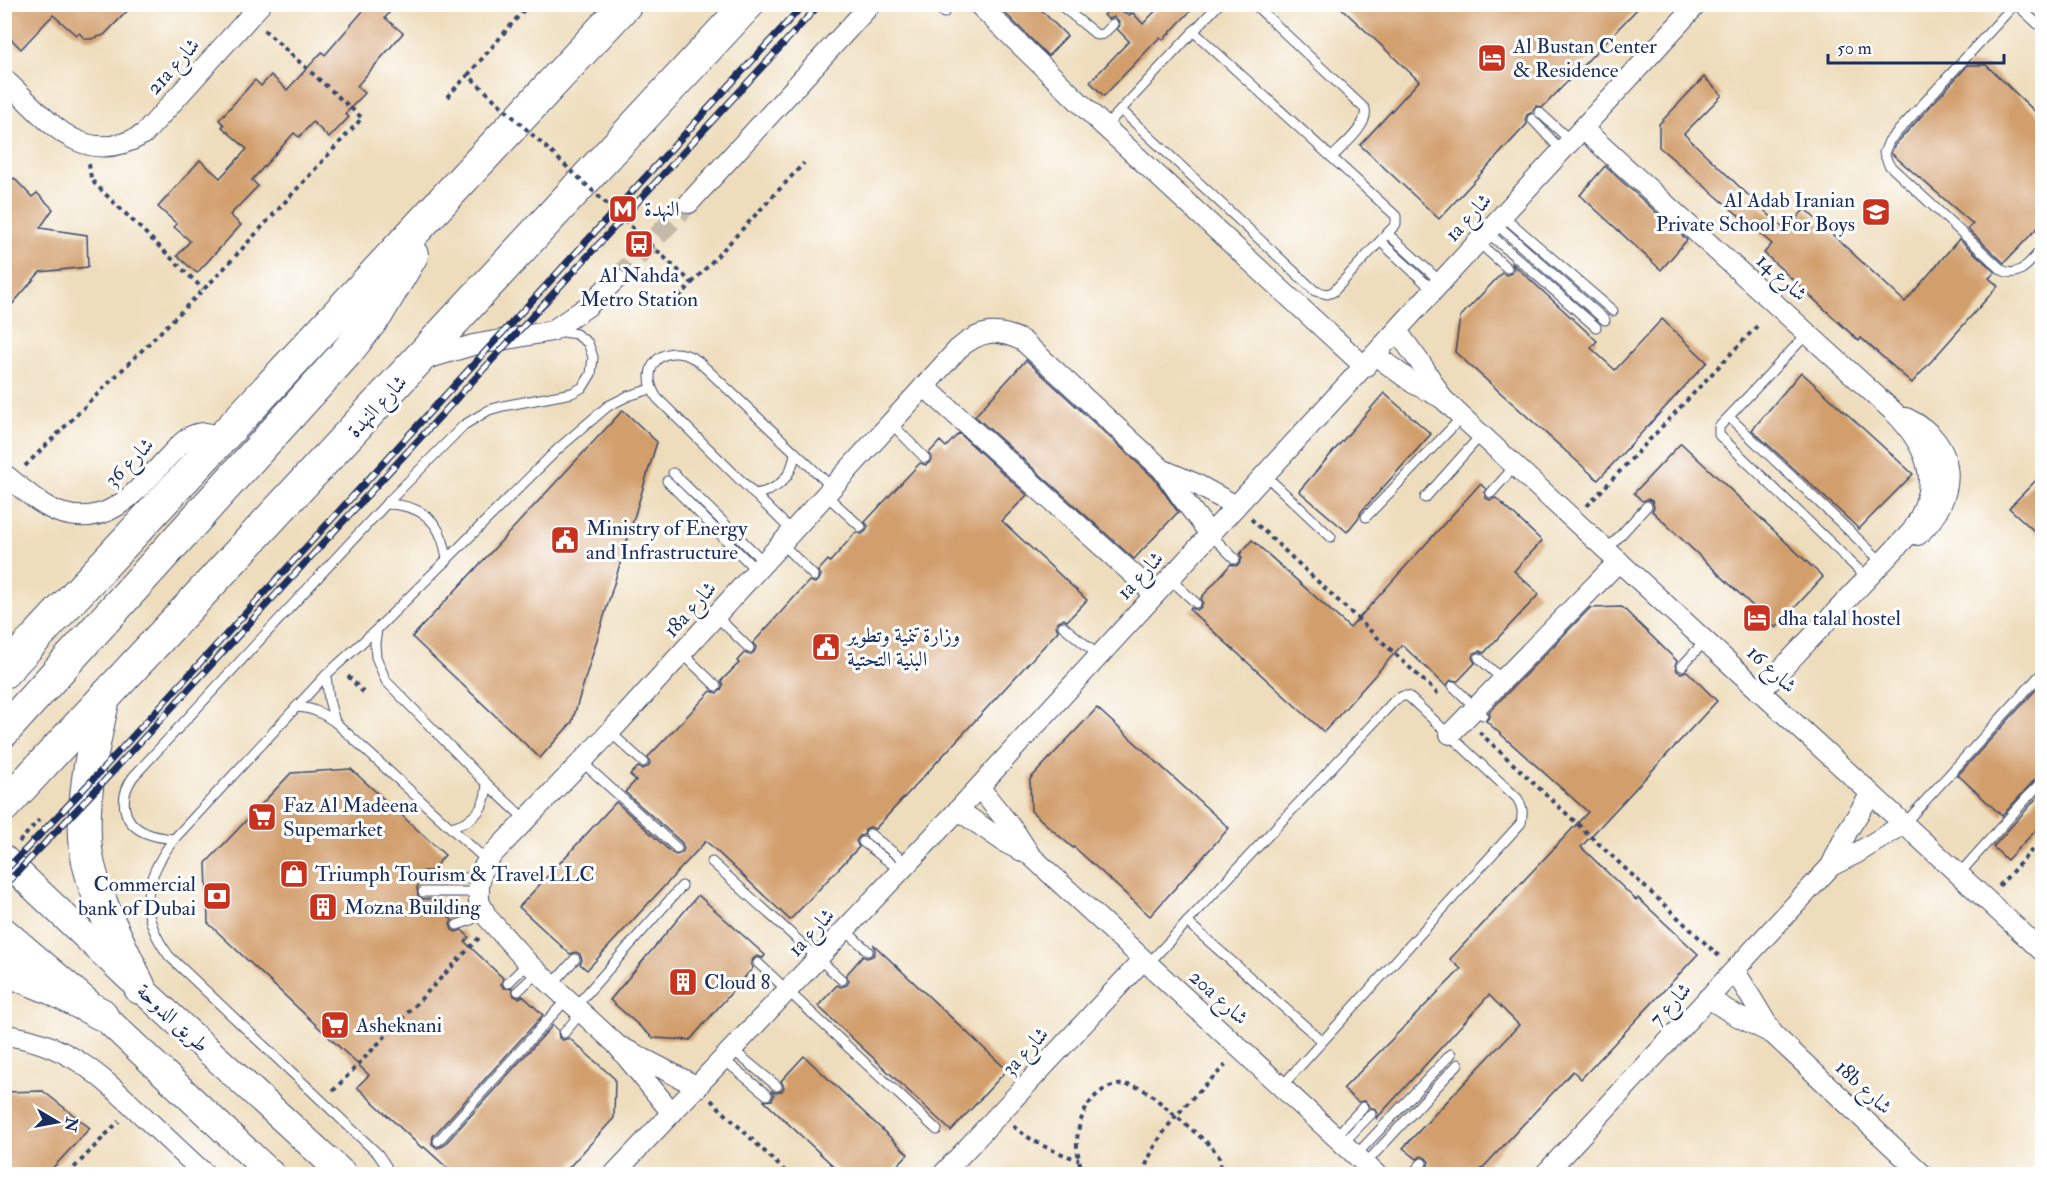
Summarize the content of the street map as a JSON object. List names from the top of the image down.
{
  "streets": {
    "main road": ["شارع النهدة", "طريق الدوحة"],
    "street": [
      "21a شارع",
      "1a شارع",
      "شارع 14",
      "شارع 36",
      "18a شارع",
      "شارع 16",
      "20a شارع",
      "شارع 7",
      "3a شارع",
      "18b شارع"
    ]
  },
  "crossings": [
    ["1a شارع", "شارع 14"],
    ["1a شارع", "18a شارع"],
    ["1a شارع", "شارع 16"],
    ["1a شارع", "20a شارع"],
    ["شارع 14", "شارع 16"],
    ["شارع 16", "شارع 7"],
    ["20a شارع", "3a شارع"],
    ["شارع 7", "18b شارع"]
  ],
  "places": {
    "hotel": ["Al Bustan Center & Residence", "dha talal hostel"],
    "metro station": ["النهدة"],
    "school or university": ["Al Adab Iranian Private School For Boys"],
    "bus stop": ["Al Nahda Metro Station"],
    "public building": ["Ministry of Energy and Infrastructure", "وزارة تنمية وتطوير البنية التحتية"],
    "supermarket": ["Faz Al Madeena Supemarket", "Asheknani"],
    "shop": ["Triumph Tourism & Travel LLC"],
    "bank": ["Commercial bank of Dubai"],
    "building": ["Mozna Building", "Cloud 8"]
  },
  "scale_bar": "50 m",
  "north": "right"
}
